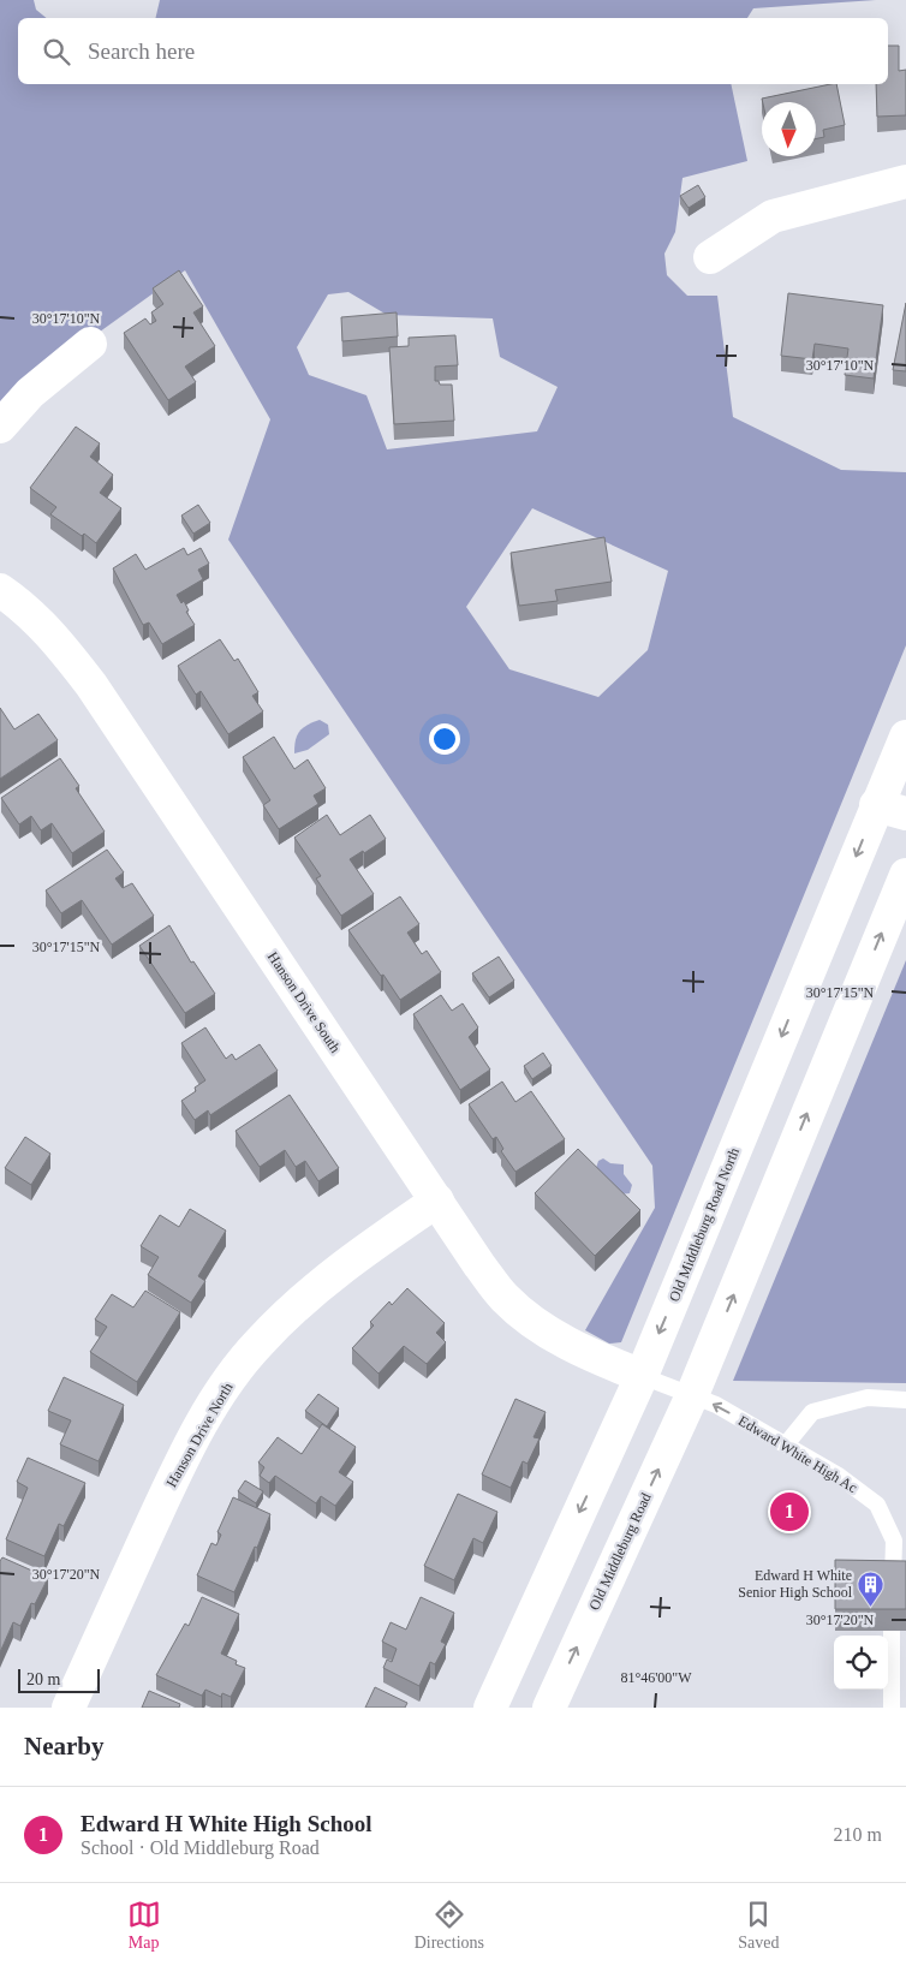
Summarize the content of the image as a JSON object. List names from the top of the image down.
{
  "streets": {
    "street": [
      "Hanson Drive South",
      "Old Middleburg Road North",
      "Hanson Drive North",
      "Old Middleburg Road"
    ],
    "lane": ["Edward White High Ac"]
  },
  "crossings": [
    ["Hanson Drive South", "Old Middleburg Road North"],
    ["Hanson Drive South", "Hanson Drive North"],
    ["Hanson Drive South", "Edward White High Ac"],
    ["Old Middleburg Road North", "Edward White High Ac"],
    ["Edward White High Ac", "Old Middleburg Road"]
  ],
  "one_way": ["Old Middleburg Road"],
  "places": {
    "building": ["Edward H White Senior High School"]
  },
  "scale_bar": "20 m",
  "north": "bottom",
  "page": {
    "search": "Search here",
    "pins": "1",
    "scale": "20 m",
    "heading": "Nearby",
    "list": [
      {
        "mark": "1",
        "name": "Edward H White High School",
        "note": "School · Old Middleburg Road",
        "value": "210 m"
      }
    ],
    "nav": ["Map", "Directions", "Saved"]
  },
  "coordinates": [
    "30°17'10\"N",
    "30°17'15\"N",
    "30°17'20\"N",
    "81°46'00\"W"
  ]
}
